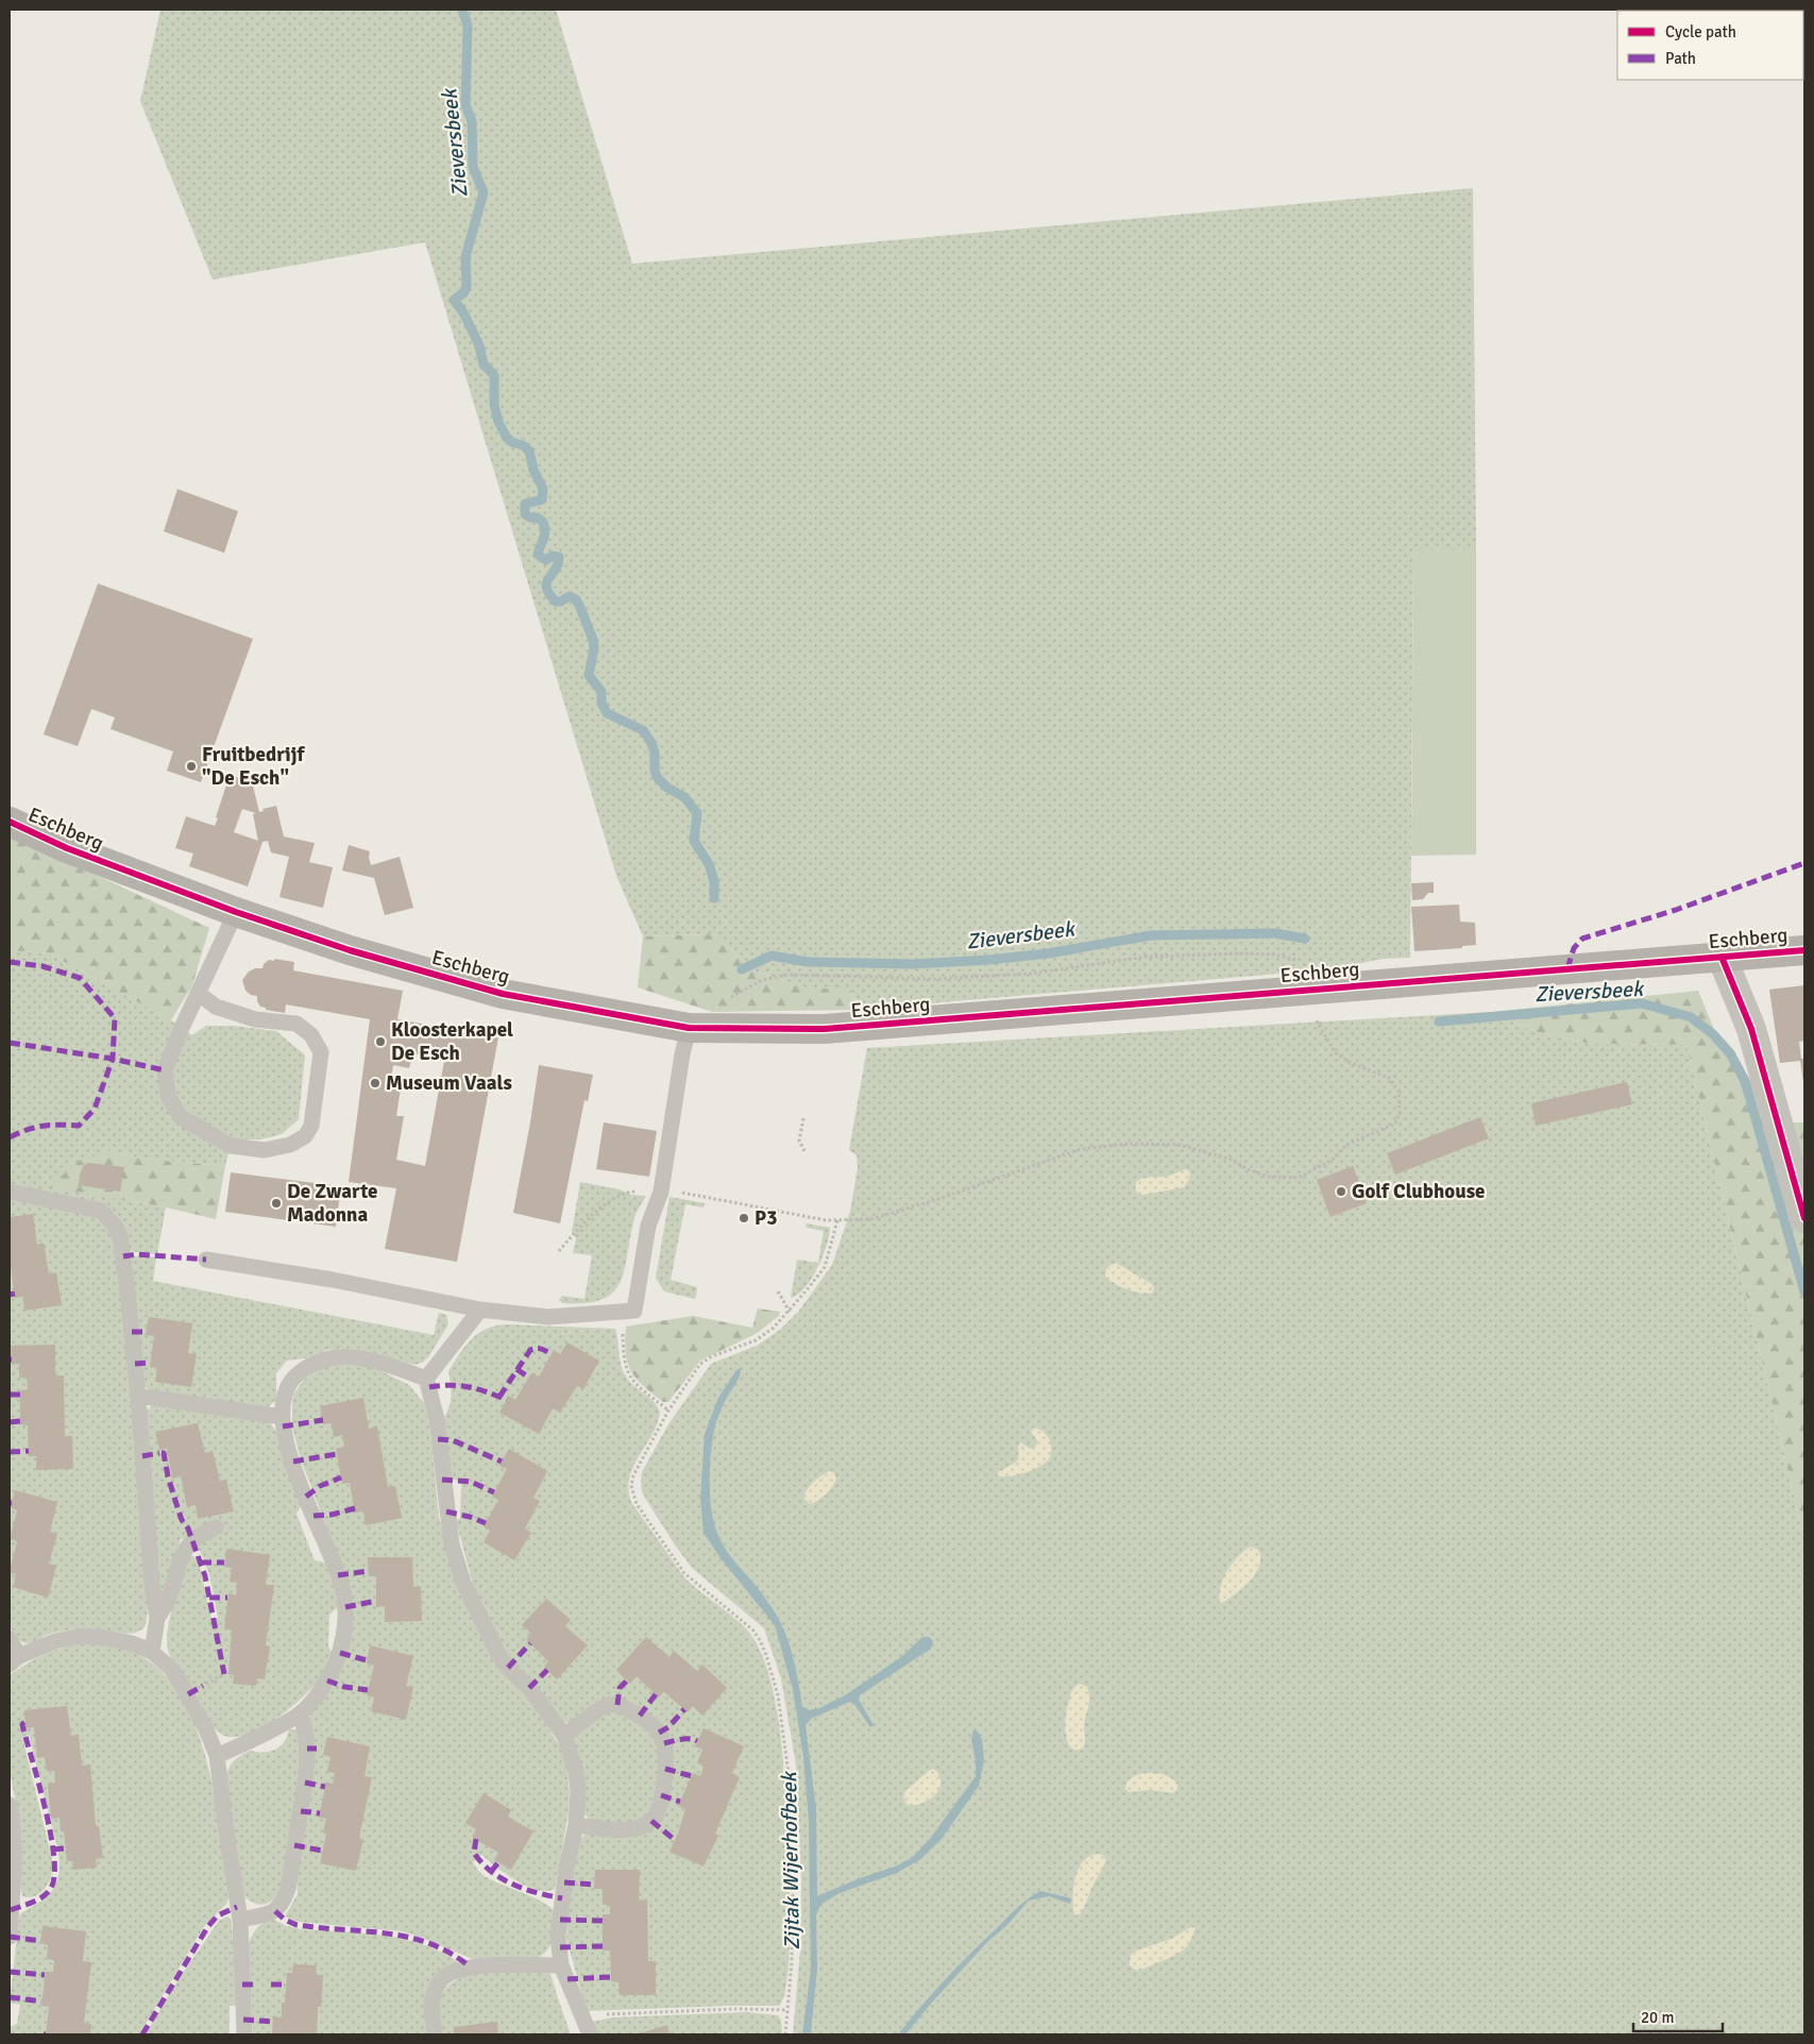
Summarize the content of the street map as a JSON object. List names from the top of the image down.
{
  "streets": {
    "street": ["Eschberg"]
  },
  "water": ["Zieversbeek", "Zijtak Wijerhofbeek"],
  "places": [
    "Fruitbedrijf \"De Esch\"",
    "Kloosterkapel De Esch",
    "Museum Vaals",
    "Golf Clubhouse",
    "De Zwarte Madonna",
    "P3"
  ],
  "legend": ["Cycle path", "Path"],
  "scale_bar": "20 m"
}
